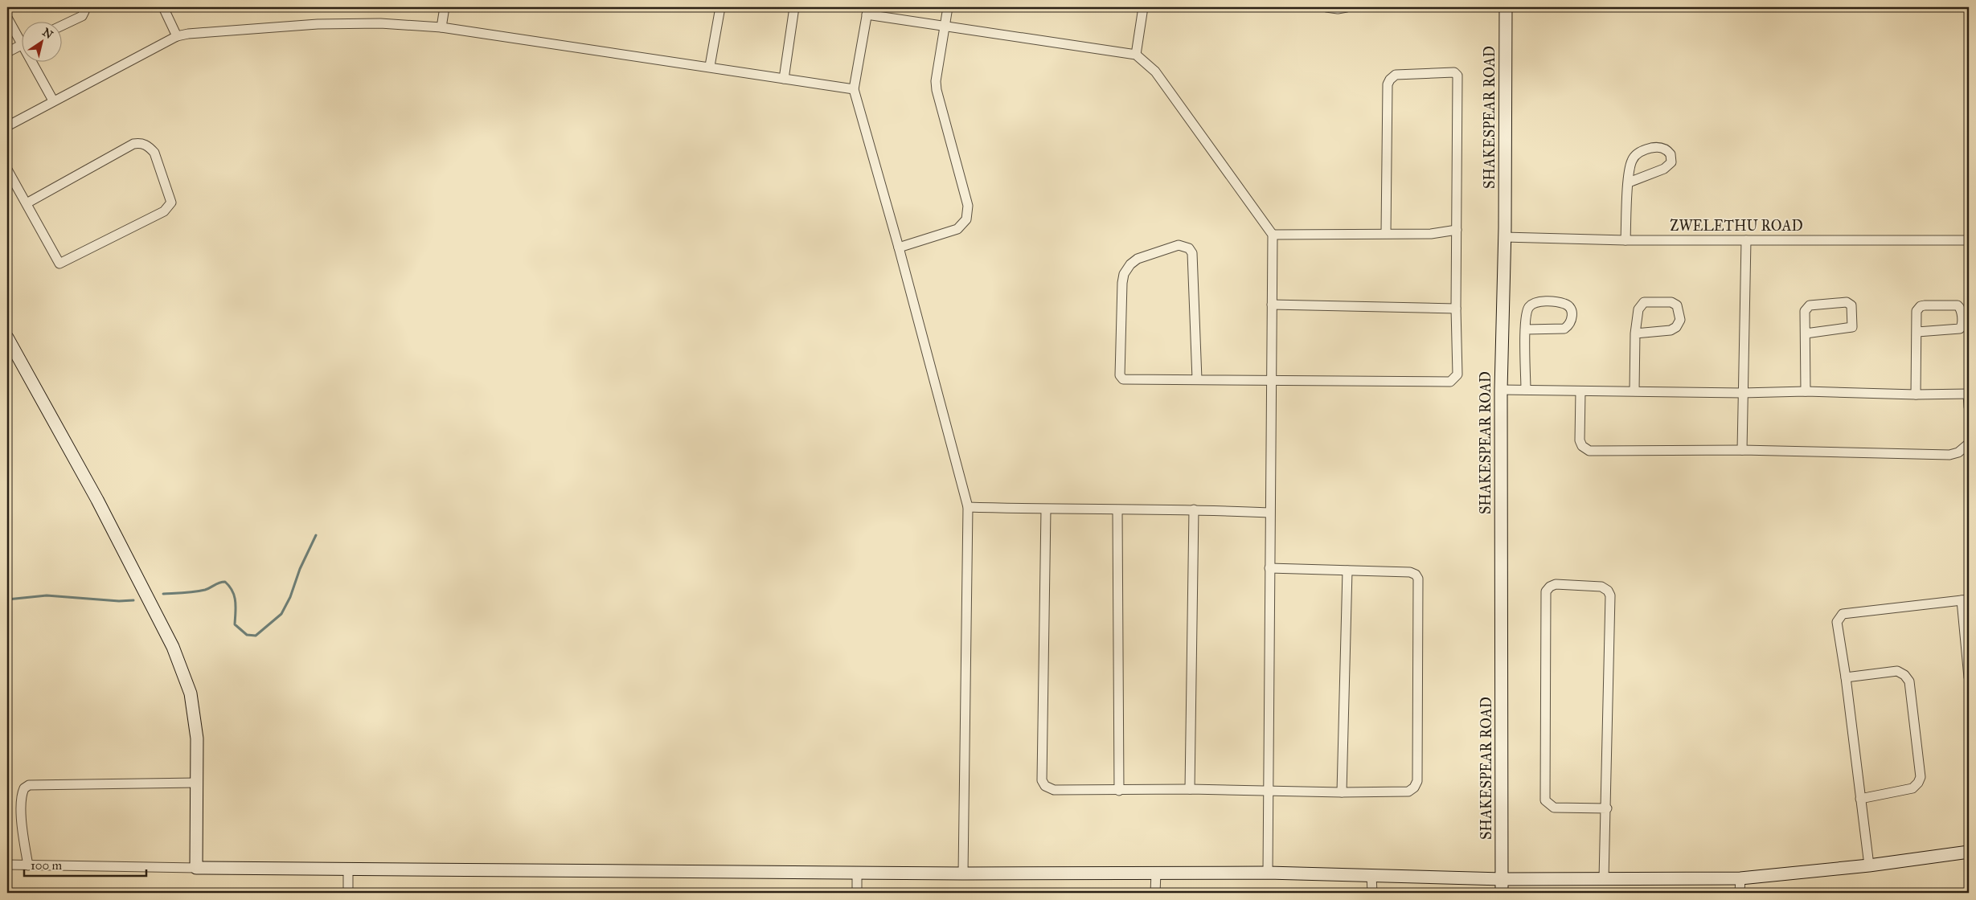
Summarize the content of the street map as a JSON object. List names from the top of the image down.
{
  "streets": {
    "street": ["SHAKESPEAR ROAD", "ZWELETHU ROAD"]
  },
  "crossings": [
    ["SHAKESPEAR ROAD", "ZWELETHU ROAD"]
  ],
  "scale_bar": "100 m",
  "north": "top right"
}
